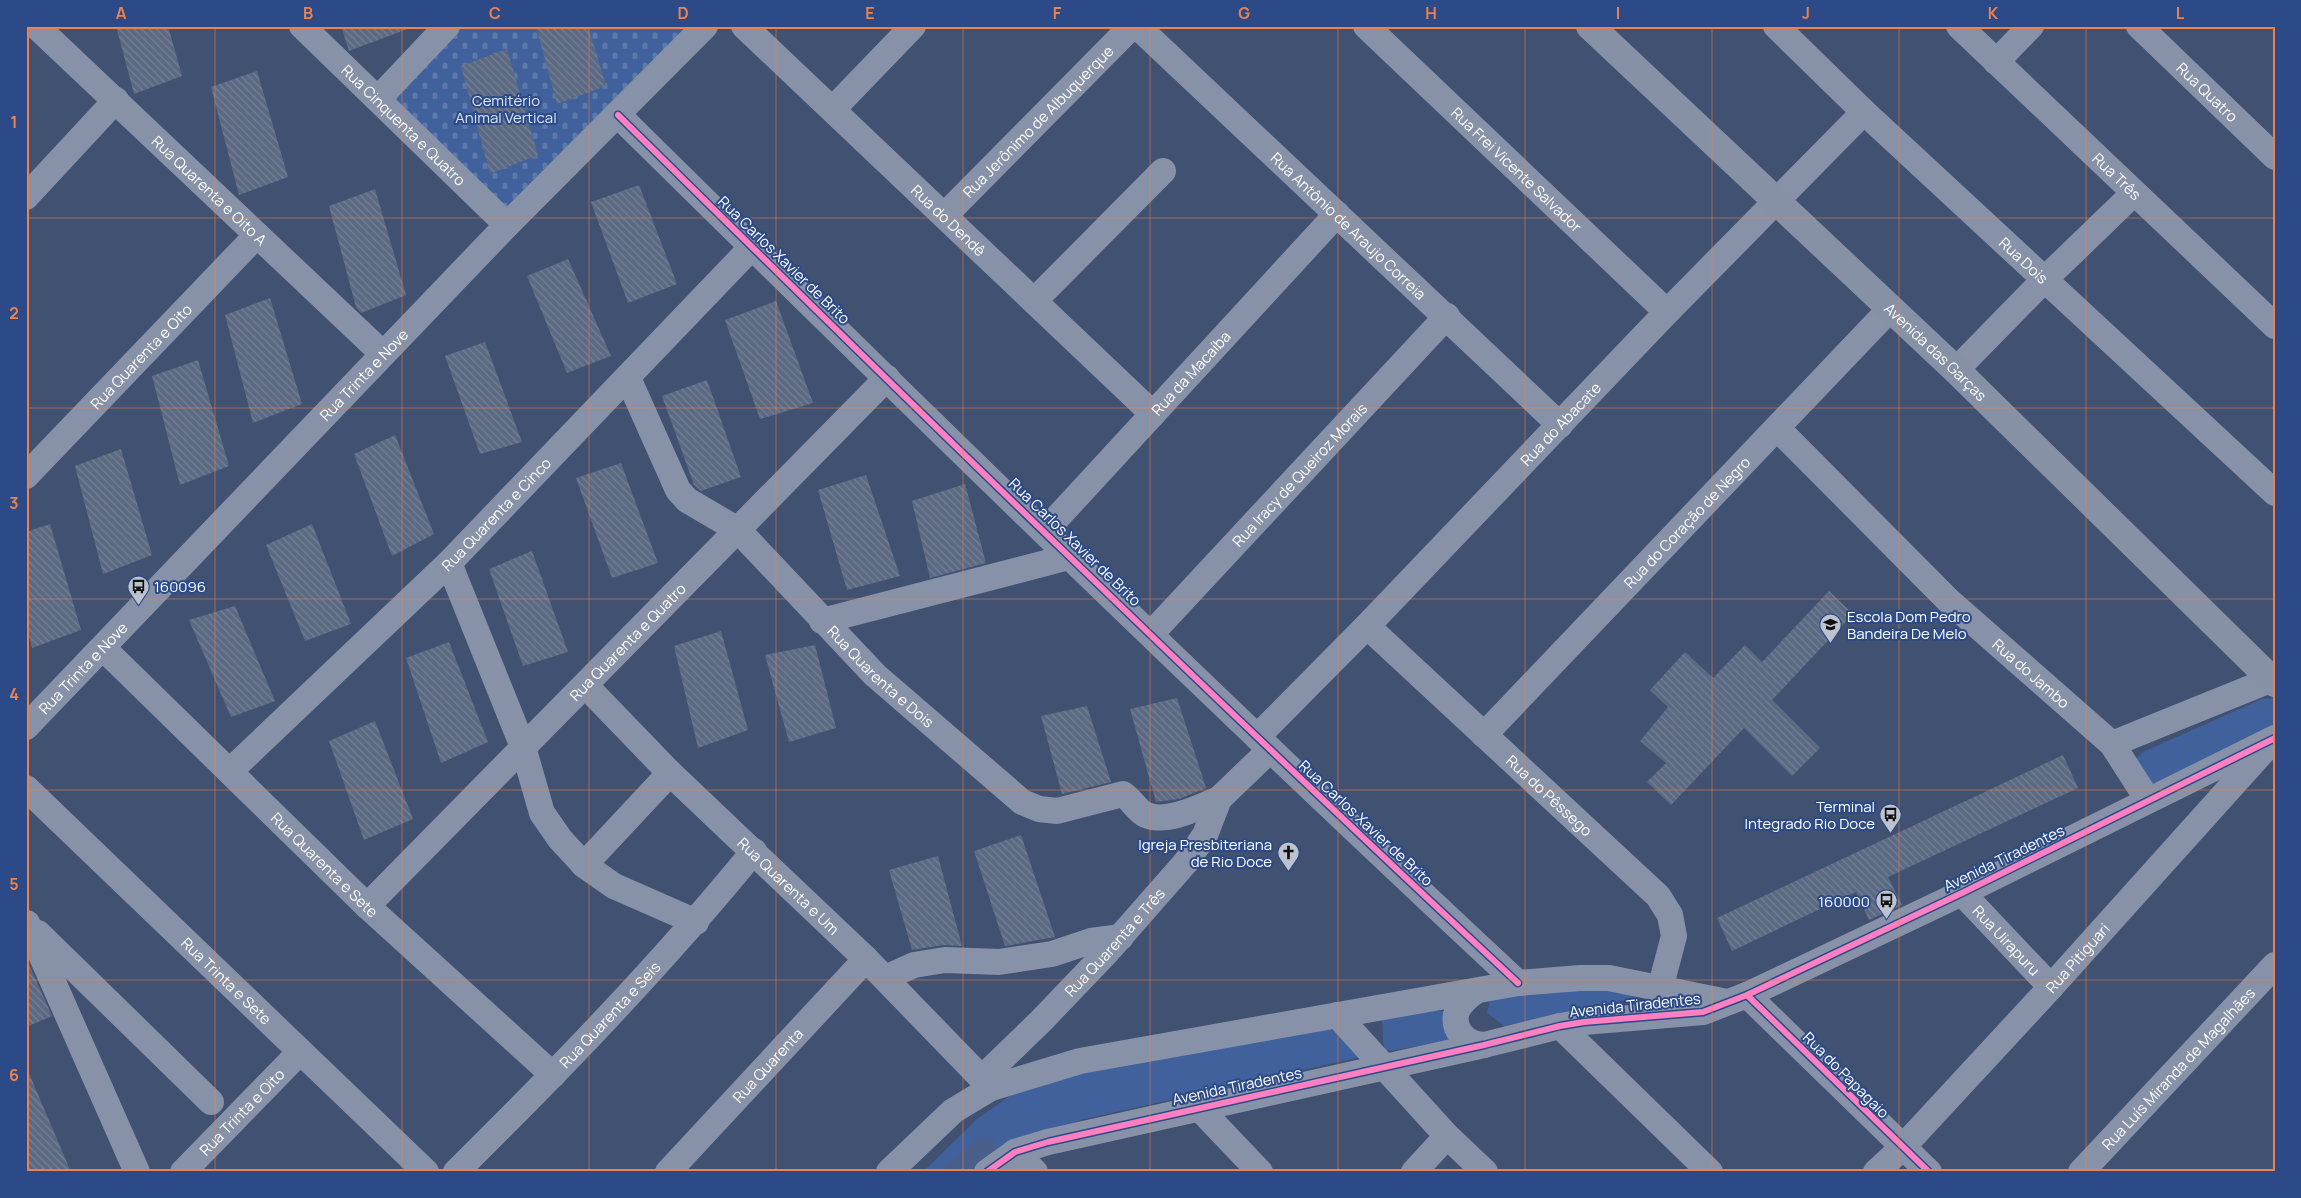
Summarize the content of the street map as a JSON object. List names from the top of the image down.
{
  "streets": {
    "main road": ["Avenida das Garças"],
    "street": [
      "Rua Quatro",
      "Rua Jerônimo de Albuquerque",
      "Rua Cinquenta e Quatro",
      "Rua Frei Vicente Salvador",
      "Rua Três",
      "Rua Quarenta e Oito A",
      "Rua do Dendê",
      "Rua Antônio de Araujo Correia",
      "Rua Carlos Xavier de Brito",
      "Rua Dois",
      "Rua Quarenta e Oito",
      "Rua da Macaíba",
      "Rua Trinta e Nove",
      "Rua do Abacate",
      "Rua Iracy de Queiroz Morais",
      "Rua Quarenta e Cinco",
      "Rua do Coração de Negro",
      "Rua Quarenta e Quatro",
      "Rua do Jambo",
      "Rua Quarenta e Dois",
      "Rua do Pêssego",
      "Avenida Tiradentes",
      "Rua Quarenta e Sete",
      "Rua Quarenta e Um",
      "Rua Uirapuru",
      "Rua Quarenta e Três",
      "Rua Pitiguari",
      "Rua Trinta e Sete",
      "Rua Quarenta e Seis",
      "Rua Quarenta",
      "Rua Luís Miranda de Magalhães",
      "Rua do Papagaio",
      "Rua Trinta e Oito"
    ]
  },
  "crossings": [
    ["Rua Jerônimo de Albuquerque", "Rua do Dendê"],
    ["Rua Cinquenta e Quatro", "Rua Trinta e Nove"],
    ["Rua Frei Vicente Salvador", "Rua do Abacate"],
    ["Rua Quarenta e Oito A", "Rua Quarenta e Oito"],
    ["Rua Quarenta e Oito A", "Rua Trinta e Nove"],
    ["Rua do Dendê", "Rua da Macaíba"],
    ["Rua Antônio de Araujo Correia", "Rua da Macaíba"],
    ["Rua Antônio de Araujo Correia", "Rua do Abacate"],
    ["Rua Antônio de Araujo Correia", "Rua Iracy de Queiroz Morais"],
    ["Rua Carlos Xavier de Brito", "Rua da Macaíba"],
    ["Rua Carlos Xavier de Brito", "Rua Trinta e Nove"],
    ["Rua Carlos Xavier de Brito", "Rua do Abacate"],
    ["Rua Carlos Xavier de Brito", "Rua Iracy de Queiroz Morais"],
    ["Rua Carlos Xavier de Brito", "Rua Quarenta e Cinco"],
    ["Rua Carlos Xavier de Brito", "Rua Quarenta e Quatro"],
    ["Rua Carlos Xavier de Brito", "Avenida Tiradentes"],
    ["Rua Carlos Xavier de Brito", "Rua Quarenta e Três"],
    ["Rua Dois", "Rua do Abacate"],
    ["Avenida das Garças", "Rua do Abacate"],
    ["Avenida das Garças", "Rua do Coração de Negro"],
    ["Rua Trinta e Nove", "Rua Quarenta e Sete"],
    ["Rua do Abacate", "Rua do Pêssego"],
    ["Rua do Abacate", "Rua Quarenta e Três"],
    ["Rua Quarenta e Cinco", "Rua Quarenta e Dois"],
    ["Rua Quarenta e Cinco", "Rua Quarenta e Sete"],
    ["Rua do Coração de Negro", "Rua do Jambo"],
    ["Rua do Coração de Negro", "Rua do Pêssego"],
    ["Rua Quarenta e Quatro", "Rua Quarenta e Dois"],
    ["Rua Quarenta e Quatro", "Rua Quarenta e Sete"],
    ["Rua Quarenta e Quatro", "Rua Quarenta e Um"],
    ["Rua do Jambo", "Avenida Tiradentes"],
    ["Rua Quarenta e Dois", "Rua Quarenta e Três"],
    ["Rua do Pêssego", "Avenida Tiradentes"],
    ["Avenida Tiradentes", "Rua Quarenta e Um"],
    ["Avenida Tiradentes", "Rua Uirapuru"],
    ["Avenida Tiradentes", "Rua Quarenta e Três"],
    ["Avenida Tiradentes", "Rua Pitiguari"],
    ["Avenida Tiradentes", "Rua do Papagaio"],
    ["Rua Quarenta e Sete", "Rua Quarenta e Seis"],
    ["Rua Quarenta e Um", "Rua Quarenta e Três"],
    ["Rua Quarenta e Um", "Rua Quarenta e Seis"],
    ["Rua Quarenta e Um", "Rua Quarenta"],
    ["Rua Uirapuru", "Rua Pitiguari"],
    ["Rua Pitiguari", "Rua do Papagaio"],
    ["Rua Trinta e Sete", "Rua Trinta e Oito"]
  ],
  "parks": ["Cemitério Animal Vertical"],
  "places": {
    "bus stop": ["160096", "Terminal Integrado Rio Doce", "160000"],
    "school or university": ["Escola Dom Pedro Bandeira De Melo"],
    "church": ["Igreja Presbiteriana de Rio Doce"]
  },
  "grid": {
    "columns": [
      "A",
      "B",
      "C",
      "D",
      "E",
      "F",
      "G",
      "H",
      "I",
      "J",
      "K",
      "L"
    ],
    "rows": [
      "1",
      "2",
      "3",
      "4",
      "5",
      "6"
    ]
  }
}
